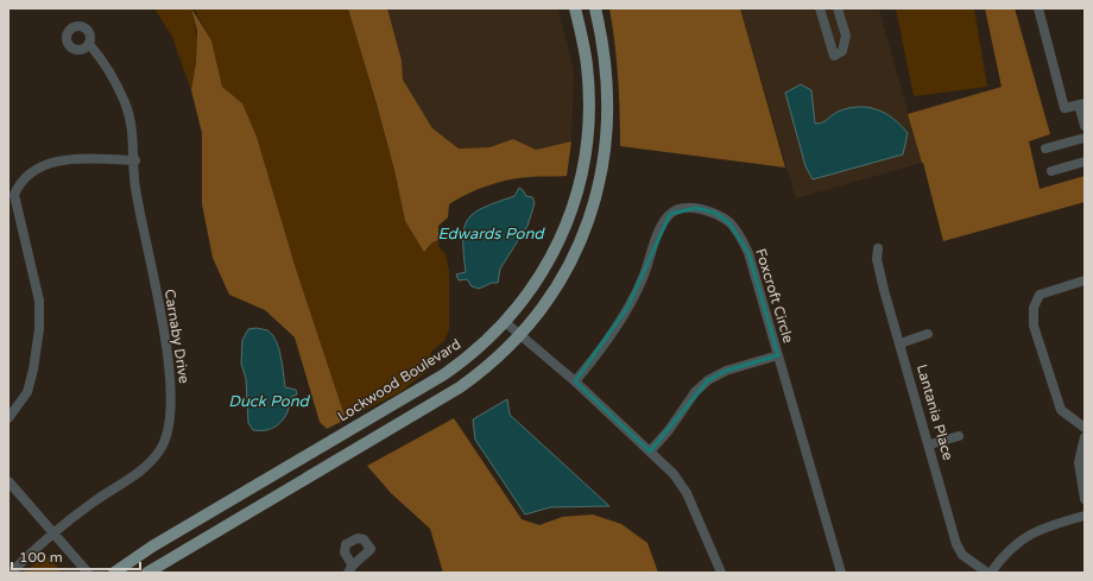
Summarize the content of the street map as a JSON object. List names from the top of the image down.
{
  "streets": {
    "main road": ["Lockwood Boulevard"],
    "street": ["Foxcroft Circle", "Carnaby Drive", "Lantania Place"]
  },
  "water": ["Edwards Pond", "Duck Pond"],
  "scale_bar": "100 m"
}
